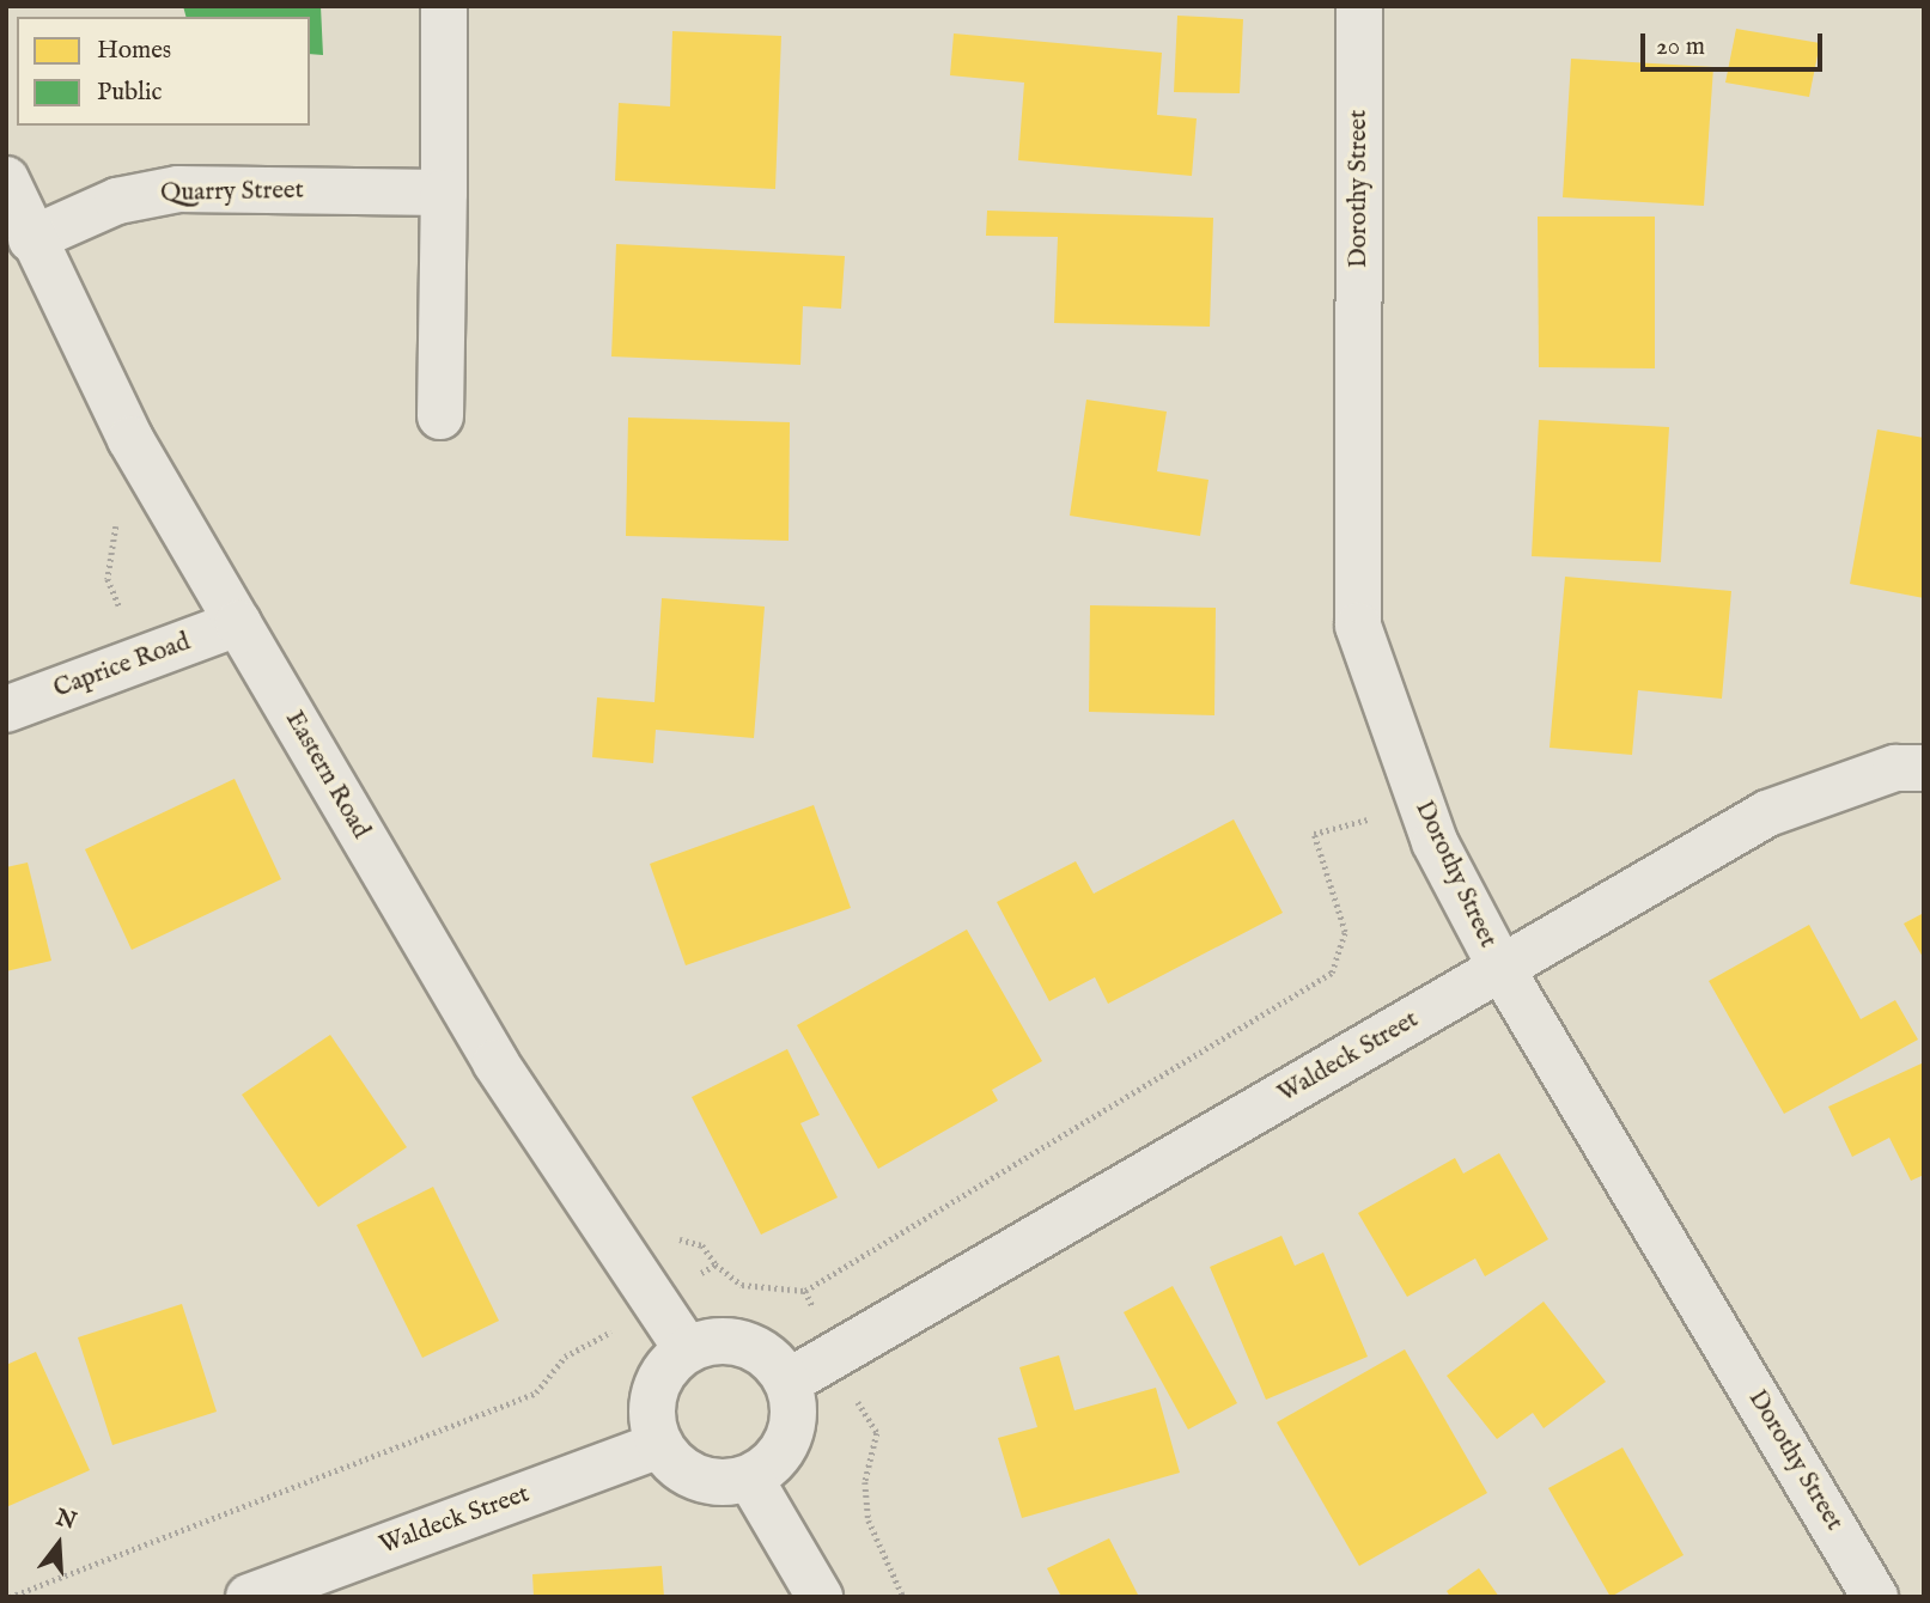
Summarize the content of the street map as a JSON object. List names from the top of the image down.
{
  "streets": {
    "street": [
      "Dorothy Street",
      "Quarry Street",
      "Caprice Road",
      "Eastern Road",
      "Waldeck Street"
    ]
  },
  "crossings": [
    ["Dorothy Street", "Waldeck Street"],
    ["Quarry Street", "Eastern Road"],
    ["Caprice Road", "Eastern Road"],
    ["Eastern Road", "Waldeck Street"]
  ],
  "legend": ["Homes", "Public"],
  "scale_bar": "20 m",
  "north": "top"
}
